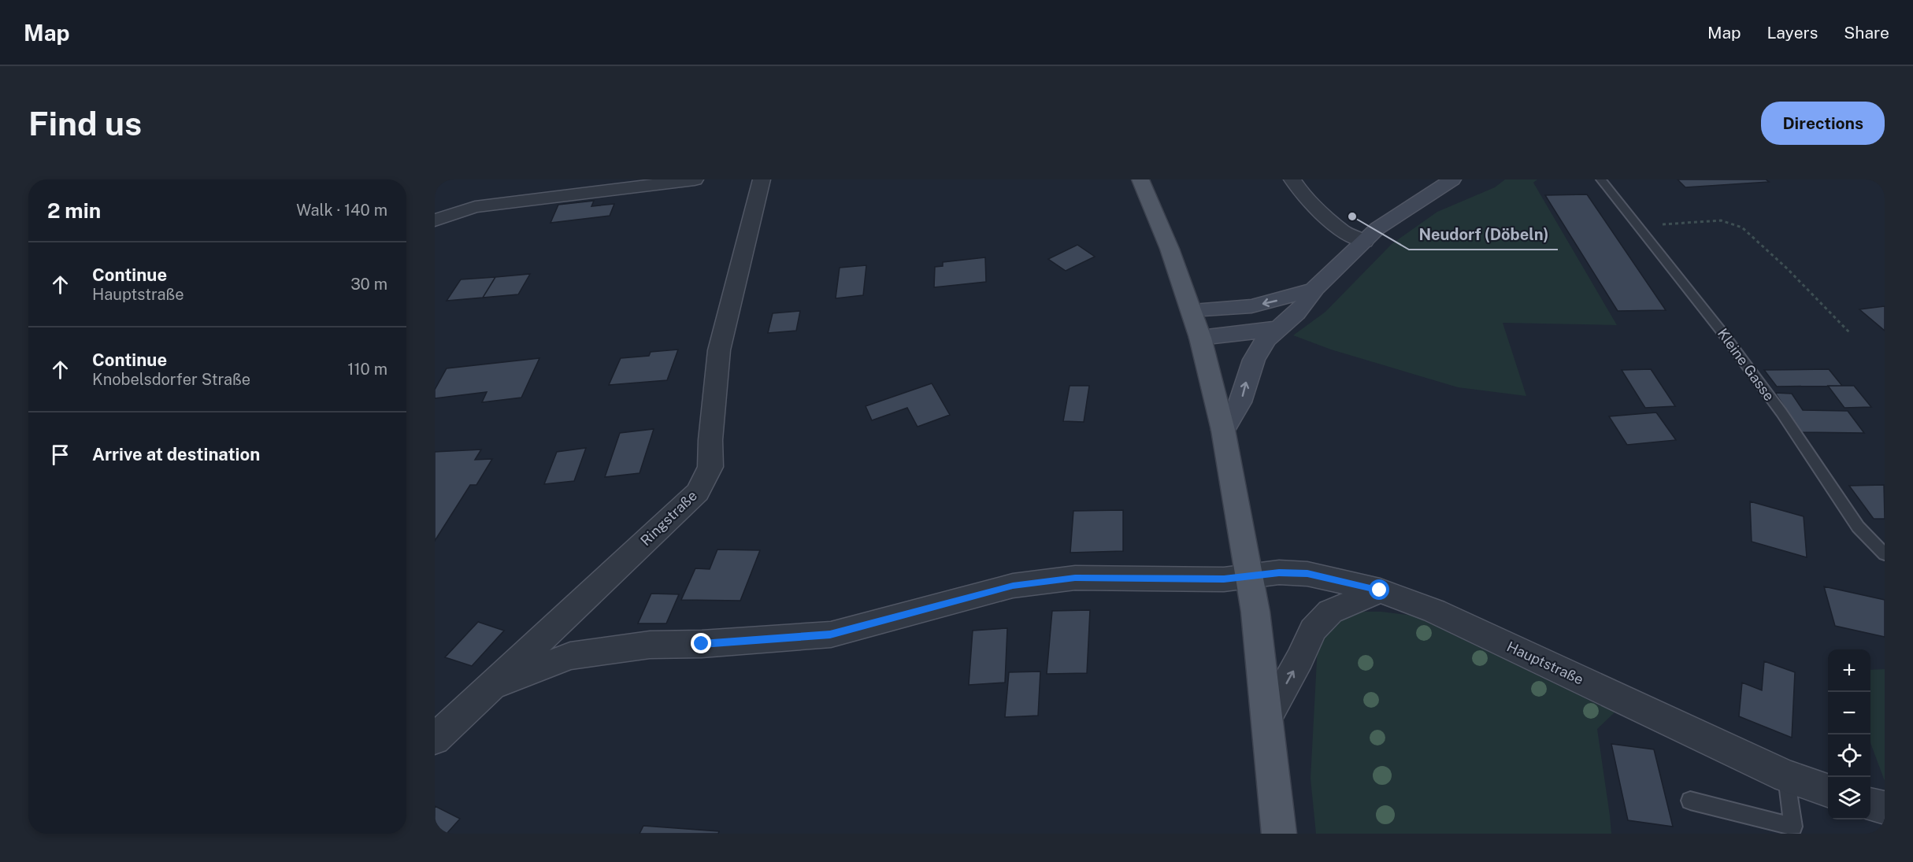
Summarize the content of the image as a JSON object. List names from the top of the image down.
{
  "streets": {
    "street": ["Ringstraße", "Hauptstraße"],
    "lane": ["Kleine Gasse"]
  },
  "crossings": [
    ["Ringstraße", "Hauptstraße"]
  ],
  "places": ["Neudorf (Döbeln)"],
  "page": {
    "header": "Map",
    "nav": ["Map", "Layers", "Share"],
    "buttons": "Directions",
    "title": "Find us",
    "heading": ["2 min", "Walk · 140 m"],
    "list": [
      ["Continue", "Hauptstraße", "30 m"],
      ["Continue", "Knobelsdorfer Straße", "110 m"],
      "Arrive at destination"
    ],
    "map_buttons": ["+", "−"]
  }
}
